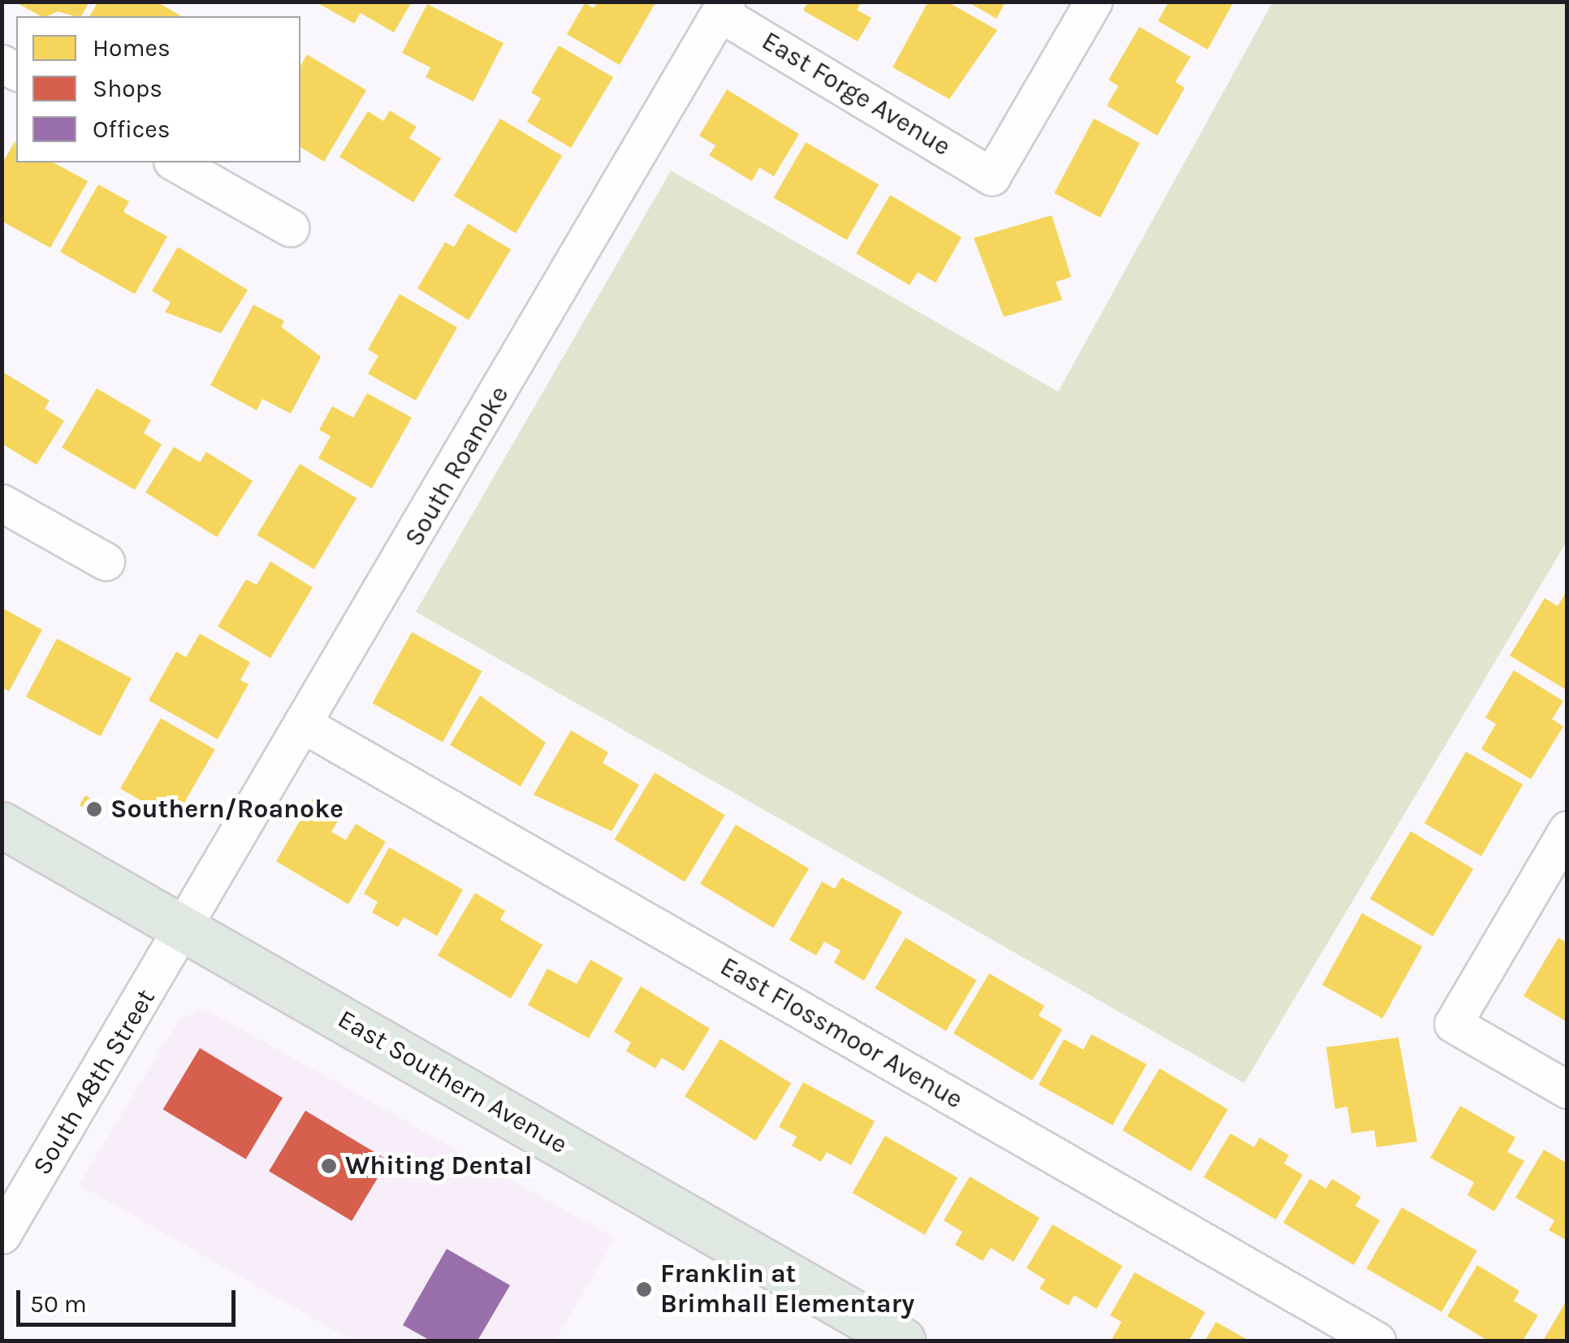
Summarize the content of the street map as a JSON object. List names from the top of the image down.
{
  "streets": {
    "main road": ["East Southern Avenue"],
    "street": [
      "East Forge Avenue",
      "South Roanoke",
      "East Flossmoor Avenue",
      "South 48th Street"
    ]
  },
  "crossings": [
    ["East Forge Avenue", "South Roanoke"],
    ["South Roanoke", "East Flossmoor Avenue"],
    ["South Roanoke", "South 48th Street"],
    ["South Roanoke", "East Southern Avenue"],
    ["South 48th Street", "East Southern Avenue"]
  ],
  "places": ["Southern/Roanoke", "Whiting Dental", "Franklin at Brimhall Elementary"],
  "legend": ["Homes", "Shops", "Offices"],
  "scale_bar": "50 m"
}
